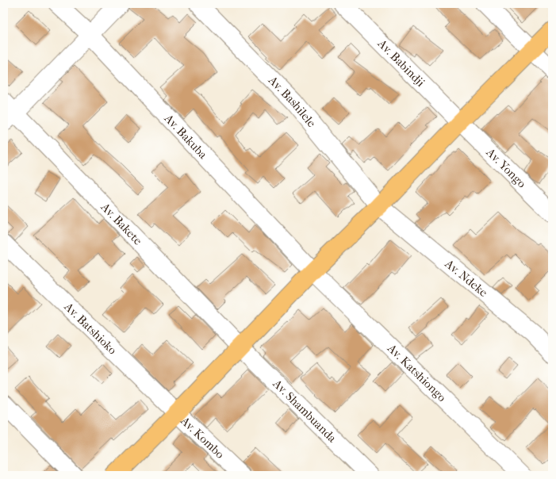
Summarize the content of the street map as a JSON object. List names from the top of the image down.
{
  "streets": {
    "street": [
      "Av. Babindji",
      "Av. Bashilele",
      "Av. Bakuba",
      "Av. Yongo",
      "Av. Bakete",
      "Av. Ndeke",
      "Av. Batshioko",
      "Av. Katshiongo",
      "Av. Shambuanda",
      "Av. Kombo"
    ]
  },
  "crossings": [
    ["Av. Babindji", "Av. Yongo"],
    ["Av. Bashilele", "Av. Ndeke"],
    ["Av. Bakuba", "Av. Katshiongo"],
    ["Av. Bakete", "Av. Shambuanda"],
    ["Av. Batshioko", "Av. Kombo"]
  ]
}
